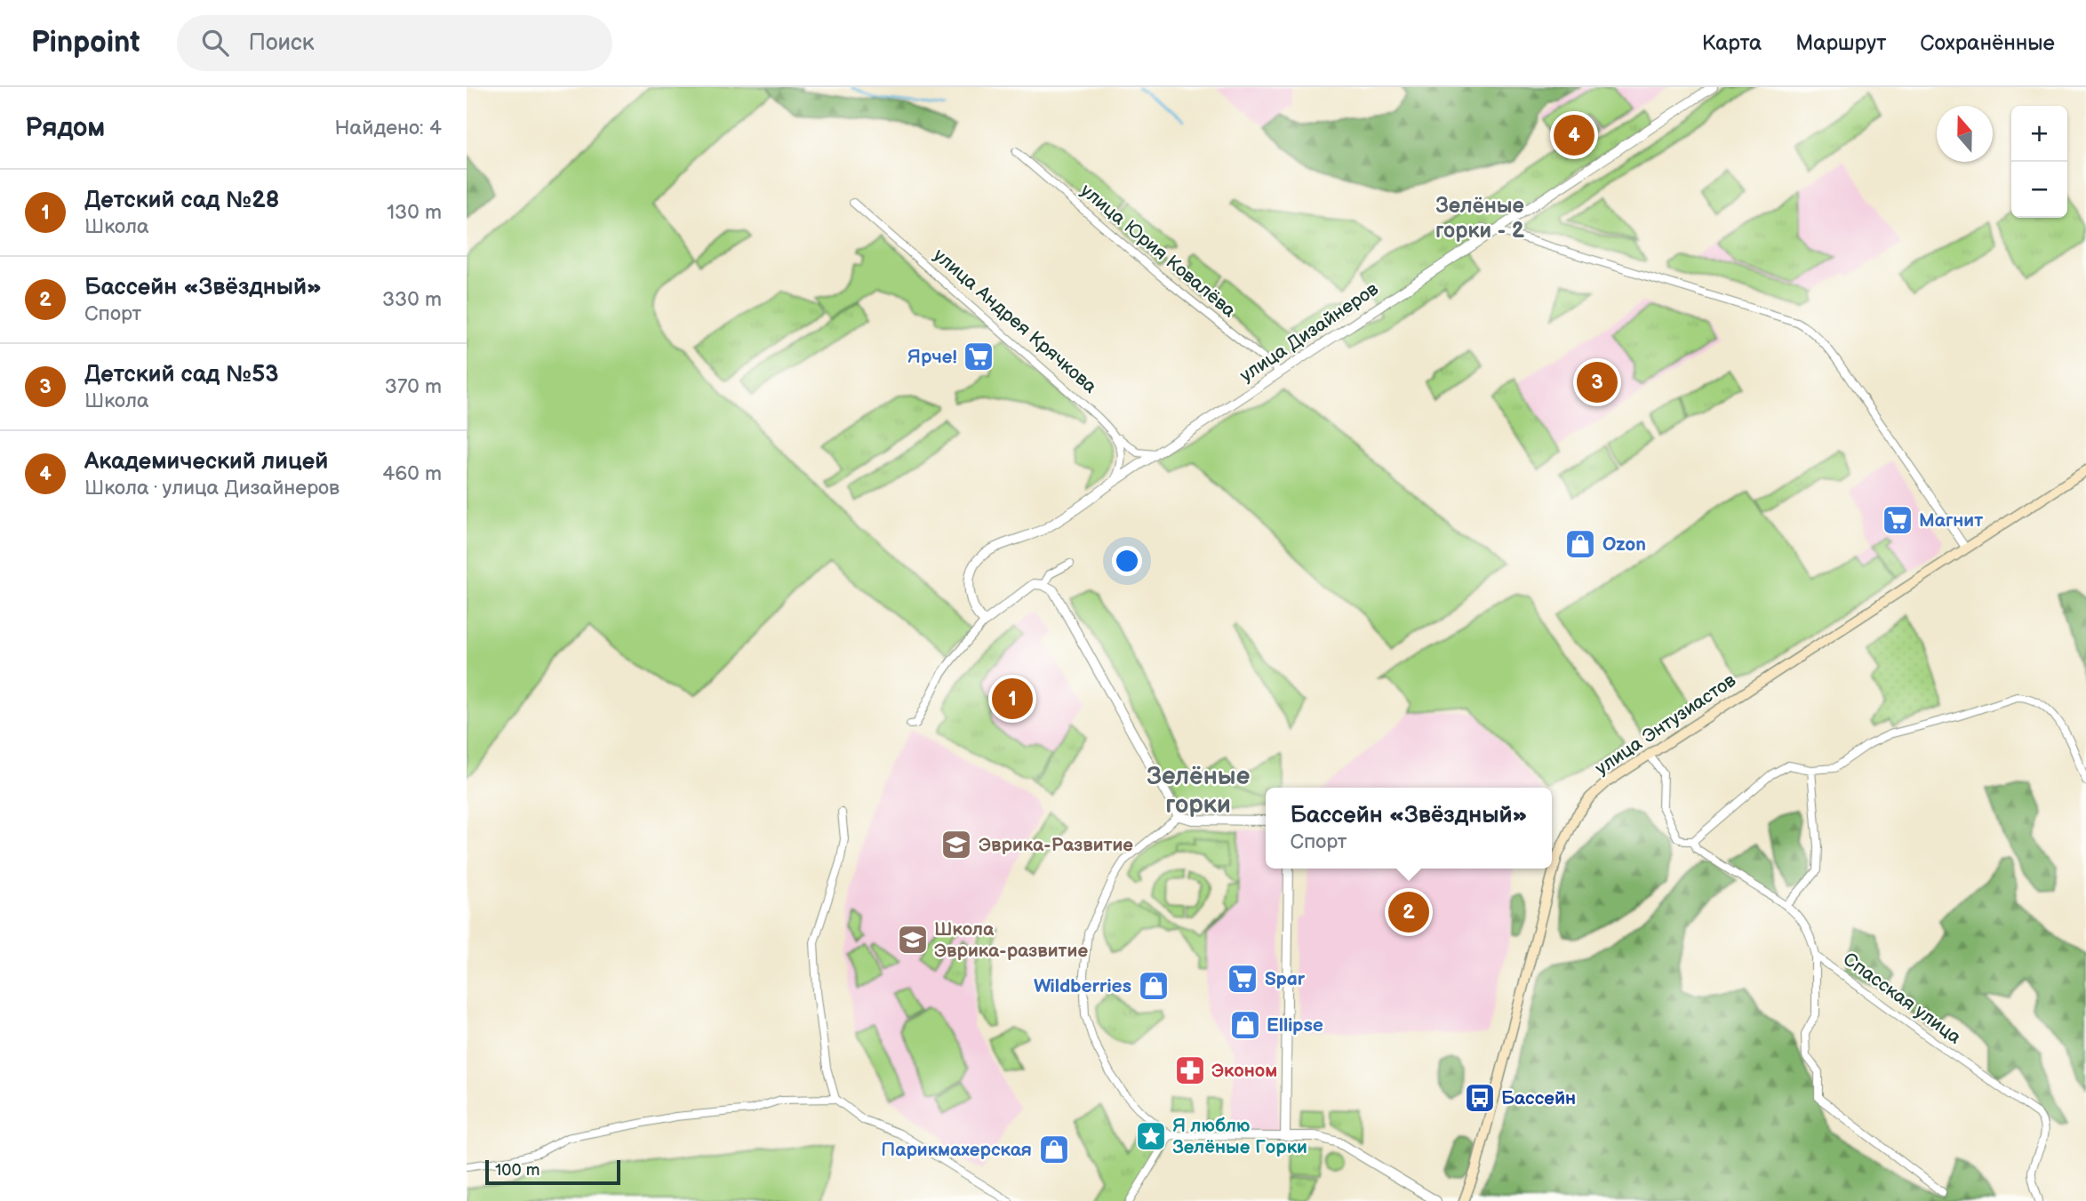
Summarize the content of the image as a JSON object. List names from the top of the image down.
{
  "streets": {
    "main road": ["улица Энтузиастов"],
    "street": [
      "улица Юрия Ковалёва",
      "улица Андрея Крячкова",
      "улица Дизайнеров",
      "Спасская улица"
    ]
  },
  "crossings": [
    ["улица Юрия Ковалёва", "улица Дизайнеров"],
    ["улица Андрея Крячкова", "улица Дизайнеров"],
    ["улица Энтузиастов", "Спасская улица"]
  ],
  "districts": ["Зелёные горки - 2", "Зелёные горки"],
  "places": {
    "supermarket": ["Ярче!", "Магнит", "Spar"],
    "shop": [
      "Ozon",
      "Wildberries",
      "Ellipse",
      "Парикмахерская"
    ],
    "school or university": ["Эврика-Развитие", "Школа Эврика-развитие"],
    "pharmacy": ["Эконом"],
    "bus stop": ["Бассейн"],
    "place": ["Я люблю Зелёные Горки"]
  },
  "scale_bar": "100 m",
  "north": "top",
  "page": {
    "header": "Pinpoint",
    "search": "Поиск",
    "nav": ["Карта", "Маршрут", "Сохранённые"],
    "heading": ["Рядом", "Найдено: 4"],
    "map_buttons": ["+", "−"],
    "pins": [
      "4",
      "3",
      "1",
      "2"
    ],
    "list": [
      {
        "mark": "1",
        "name": "Детский сад №28",
        "note": "Школа",
        "value": "130 m"
      },
      {
        "mark": "2",
        "name": "Бассейн «Звёздный»",
        "note": "Спорт",
        "value": "330 m"
      },
      {
        "mark": "3",
        "name": "Детский сад №53",
        "note": "Школа",
        "value": "370 m"
      },
      {
        "mark": "4",
        "name": "Академический лицей",
        "note": "Школа · улица Дизайнеров",
        "value": "460 m"
      }
    ],
    "popup": ["Бассейн «Звёздный»", "Спорт"],
    "scale": "100 m"
  }
}
